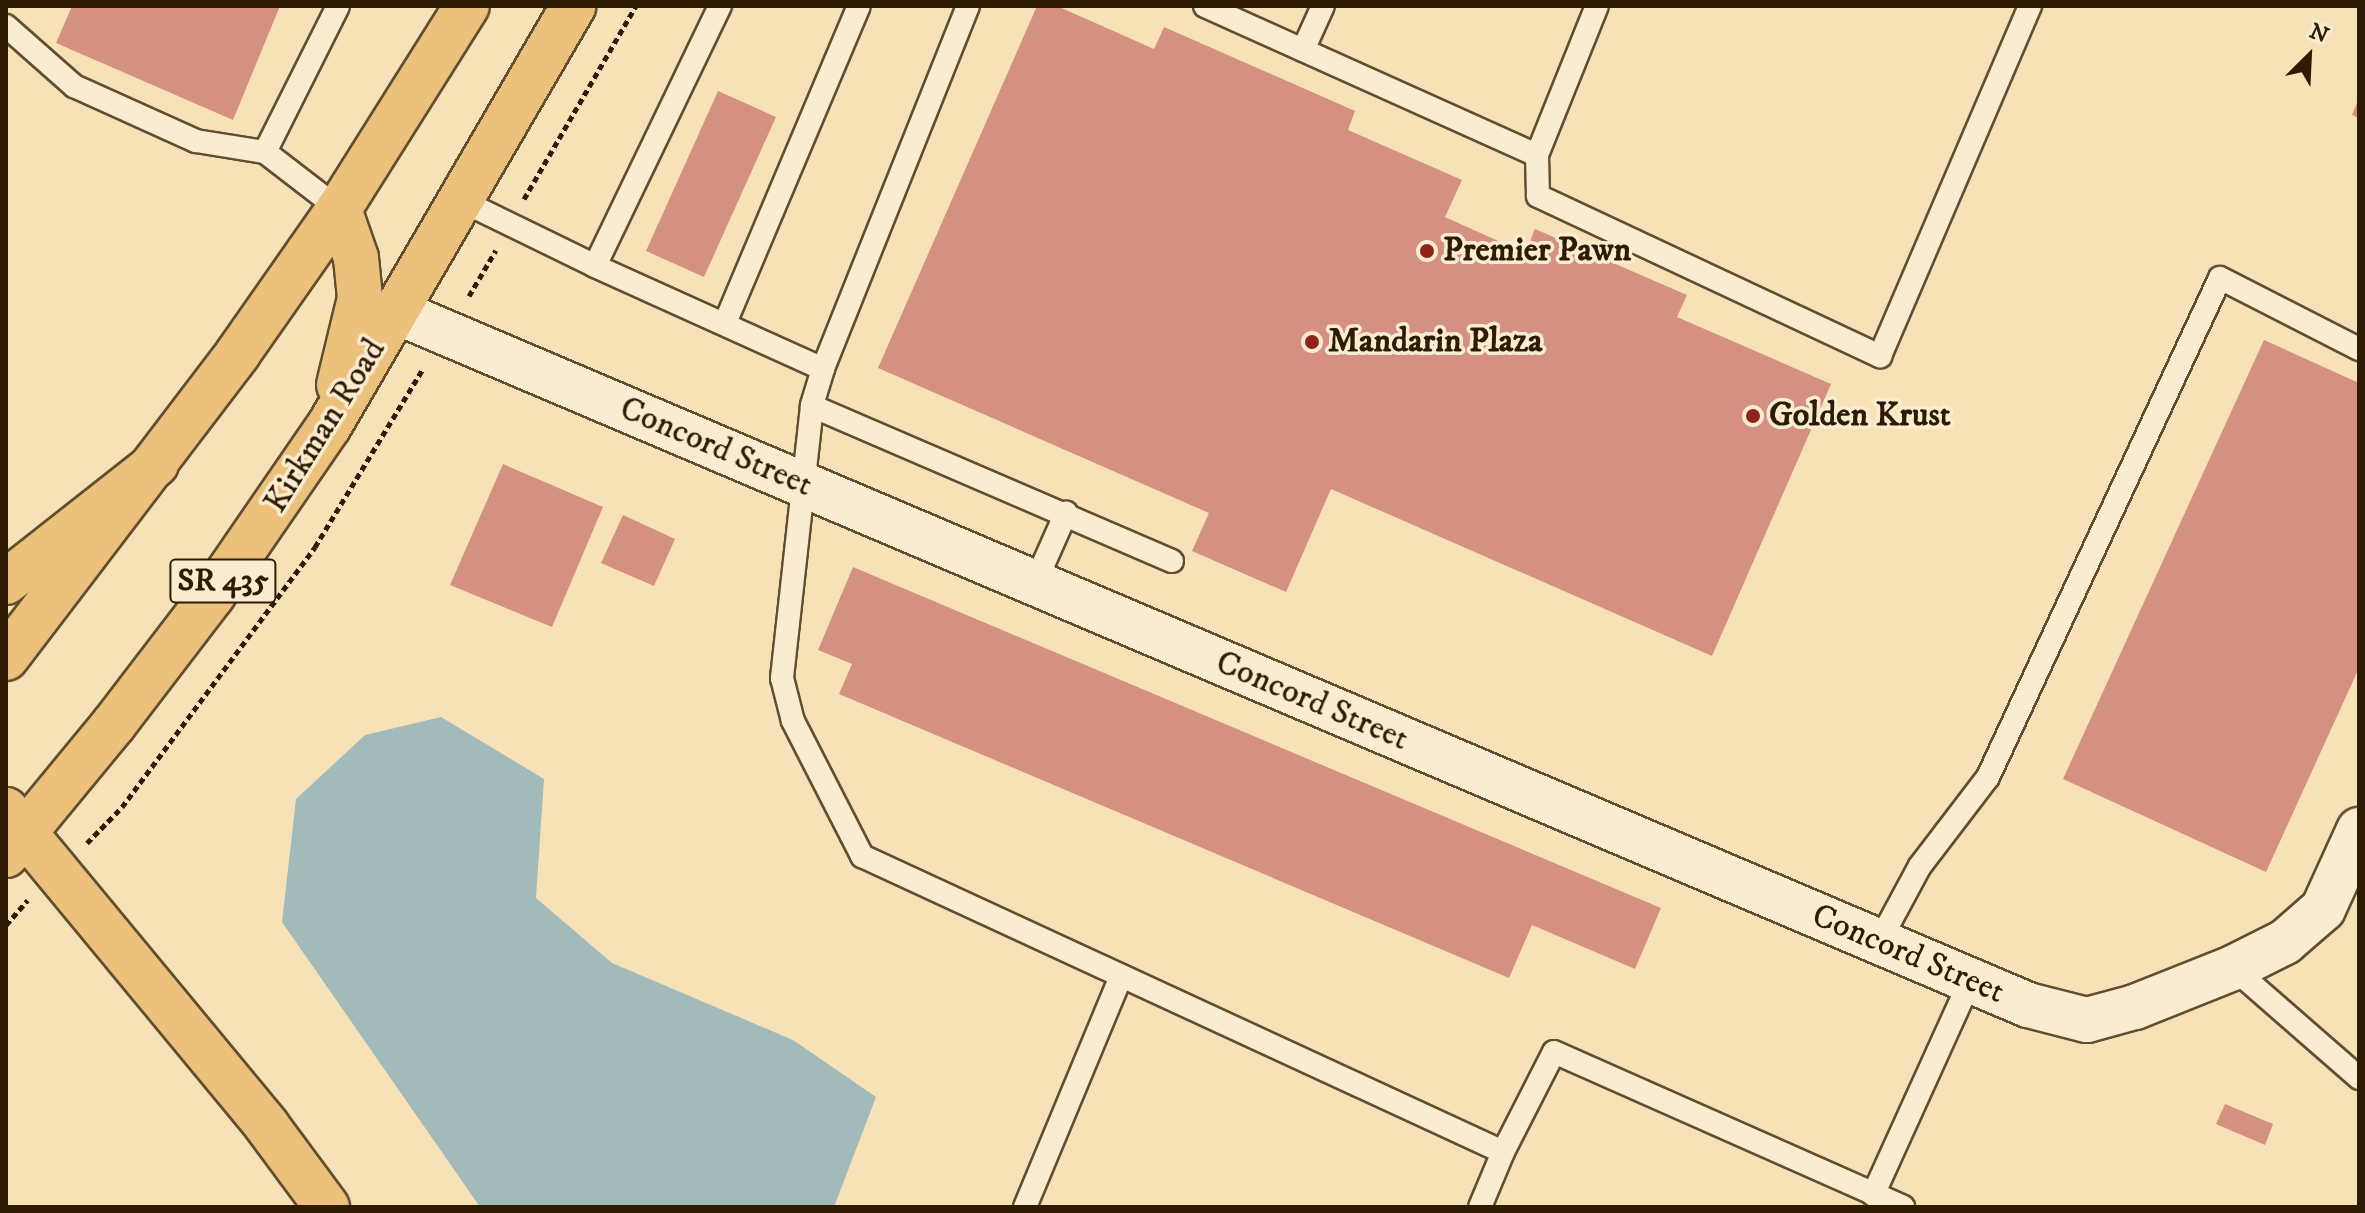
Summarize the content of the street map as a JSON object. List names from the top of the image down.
{
  "streets": {
    "main road": ["Kirkman Road", "SR 435"],
    "street": ["Concord Street"]
  },
  "crossings": [
    ["Kirkman Road", "Concord Street"]
  ],
  "places": ["Premier Pawn", "Mandarin Plaza", "Golden Krust"],
  "north": "top right"
}
